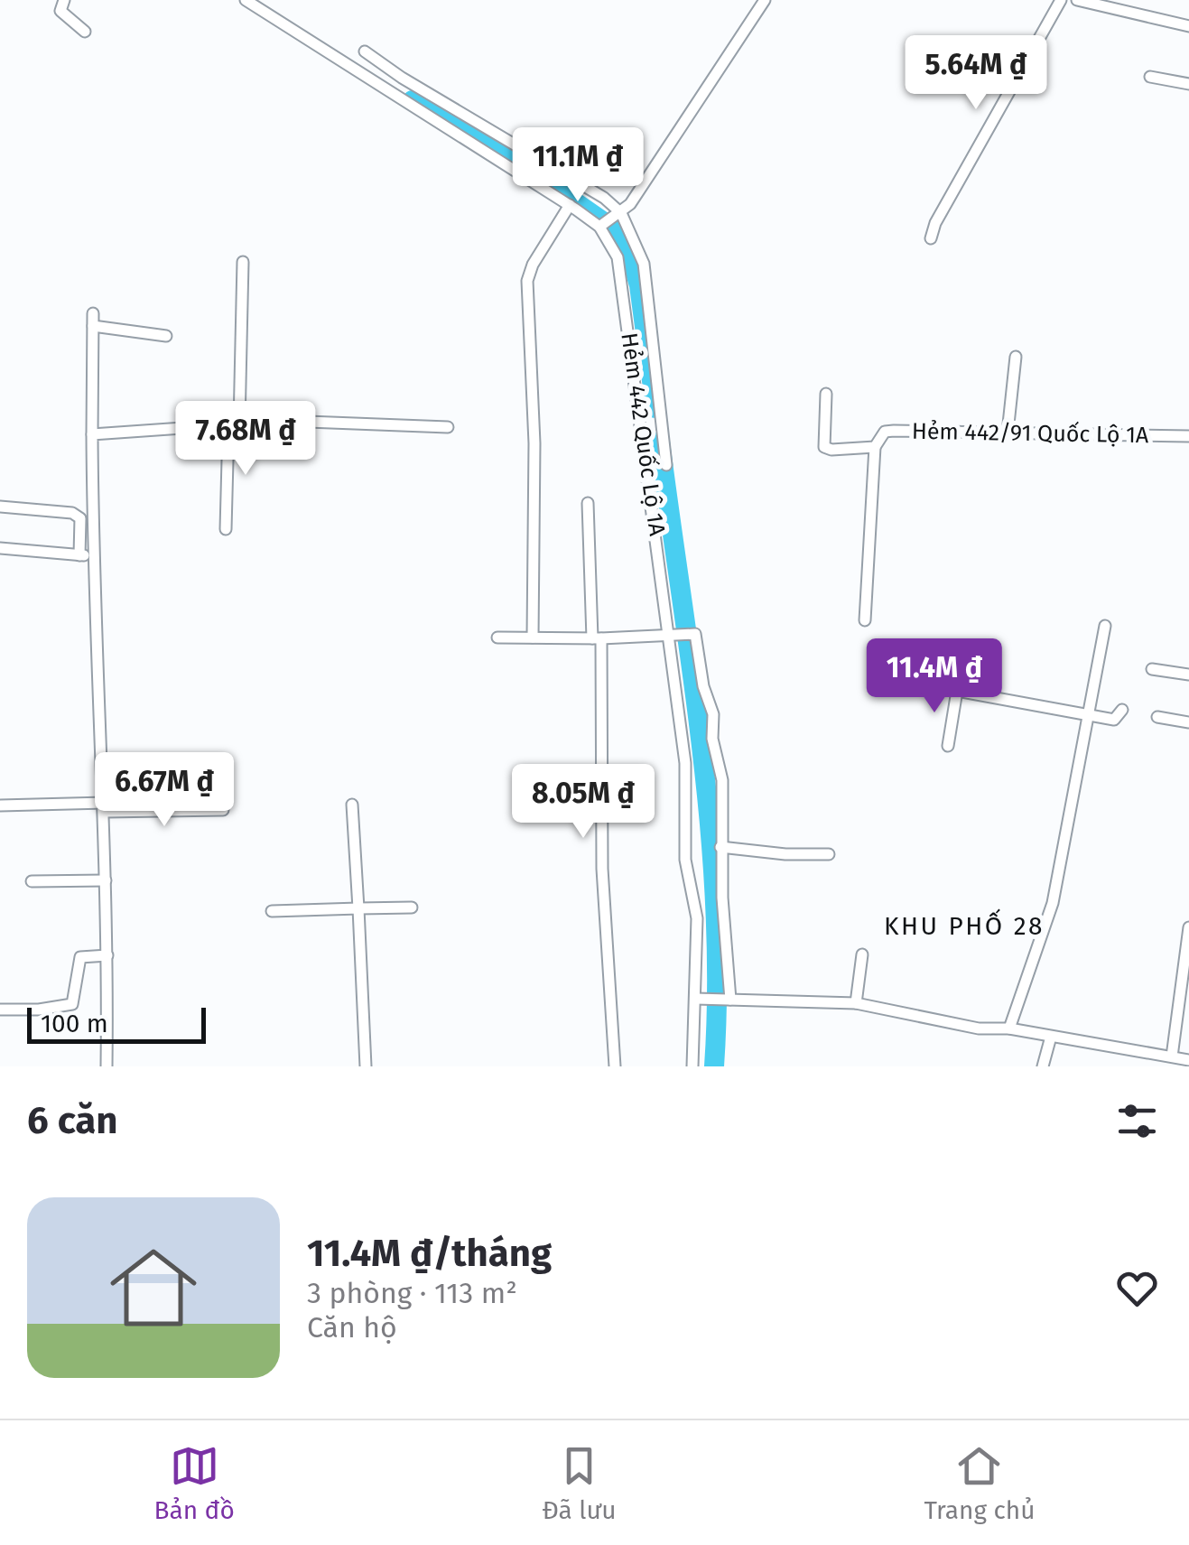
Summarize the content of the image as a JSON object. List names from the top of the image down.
{
  "streets": {
    "street": ["Hẻm 442/91 Quốc Lộ 1A", "Hẻm 442 Quốc Lộ 1A"]
  },
  "districts": ["KHU PHỐ 28"],
  "scale_bar": "100 m",
  "page": {
    "price": [
      "5.64M ₫",
      "11.1M ₫",
      "7.68M ₫",
      "11.4M ₫",
      "6.67M ₫",
      "8.05M ₫"
    ],
    "scale": "100 m",
    "heading": "6 căn",
    "list": [
      {
        "name": "11.4M ₫/tháng",
        "note": "3 phòng · 113 m² · Căn hộ"
      }
    ],
    "tabs": ["Bản đồ", "Đã lưu", "Trang chủ"]
  }
}
